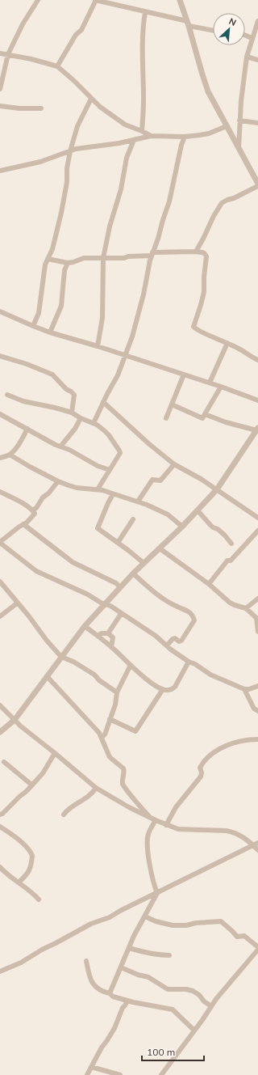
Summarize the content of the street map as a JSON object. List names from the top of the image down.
{
  "scale_bar": "100 m",
  "north": "top right"
}
